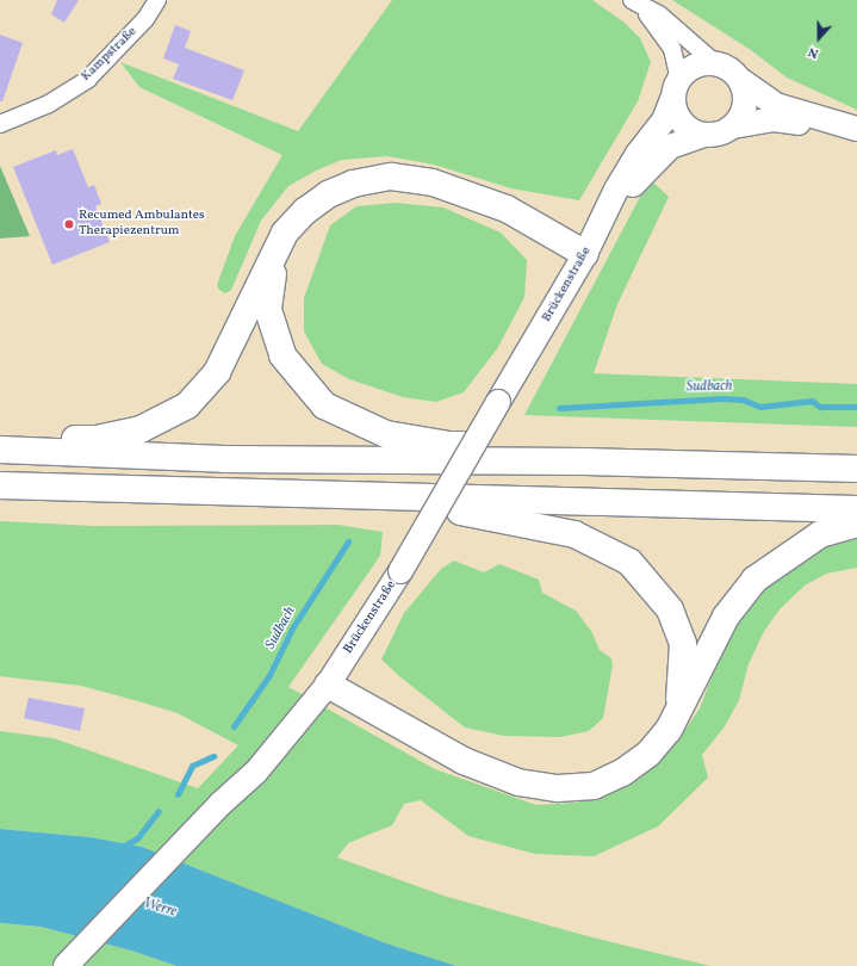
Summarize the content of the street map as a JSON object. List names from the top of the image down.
{
  "streets": {
    "main road": ["Brückenstraße"],
    "street": ["Kampstraße"]
  },
  "water": ["Sudbach", "Werre"],
  "places": ["Recumed Ambulantes Therapiezentrum"],
  "north": "bottom"
}
